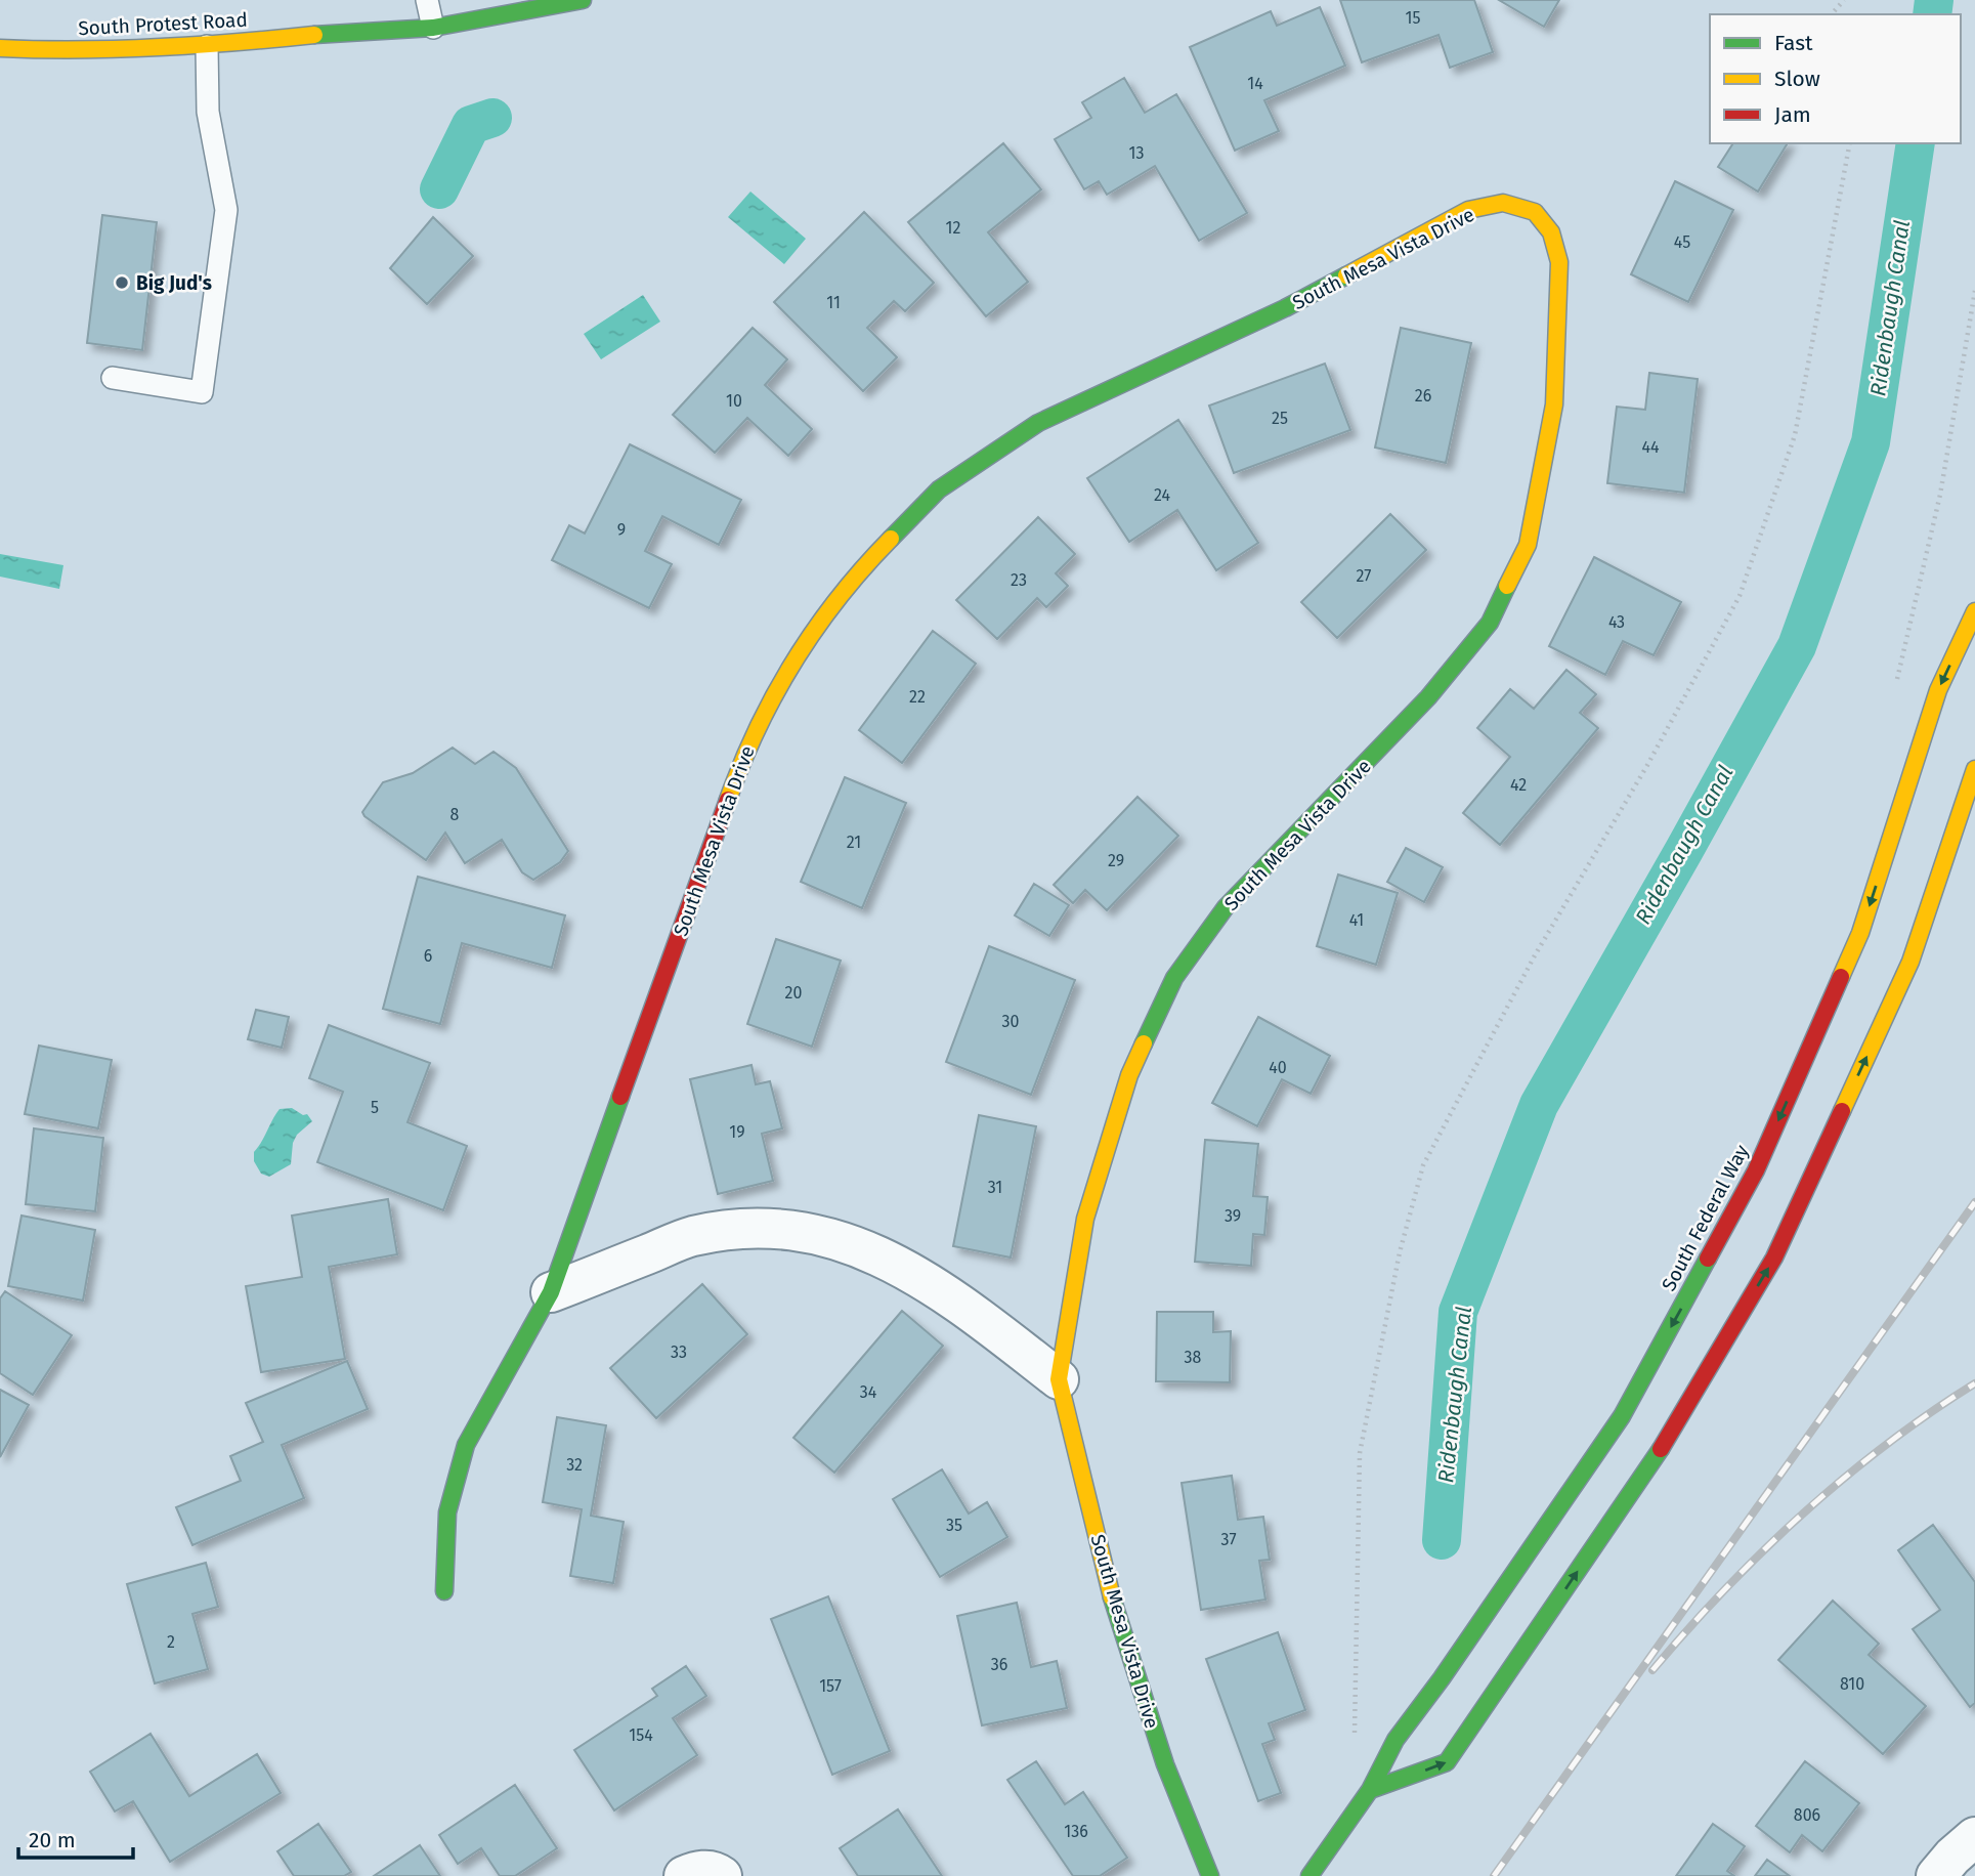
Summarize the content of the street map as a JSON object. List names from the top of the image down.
{
  "streets": {
    "street": ["South Protest Road", "South Mesa Vista Drive", "South Federal Way"]
  },
  "water": ["Ridenbaugh Canal"],
  "places": ["Big Jud's"],
  "house_numbers": [
    "15",
    "14",
    "13",
    "12",
    "45",
    "11",
    "26",
    "10",
    "25",
    "44",
    "24",
    "9",
    "27",
    "23",
    "43",
    "22",
    "42",
    "8",
    "21",
    "29",
    "41",
    "6",
    "20",
    "30",
    "40",
    "5",
    "19",
    "31",
    "39",
    "33",
    "38",
    "34",
    "32",
    "35",
    "37",
    "2",
    "36",
    "810",
    "157",
    "154",
    "806",
    "136"
  ],
  "legend": ["Fast", "Slow", "Jam"],
  "scale_bar": "20 m"
}
